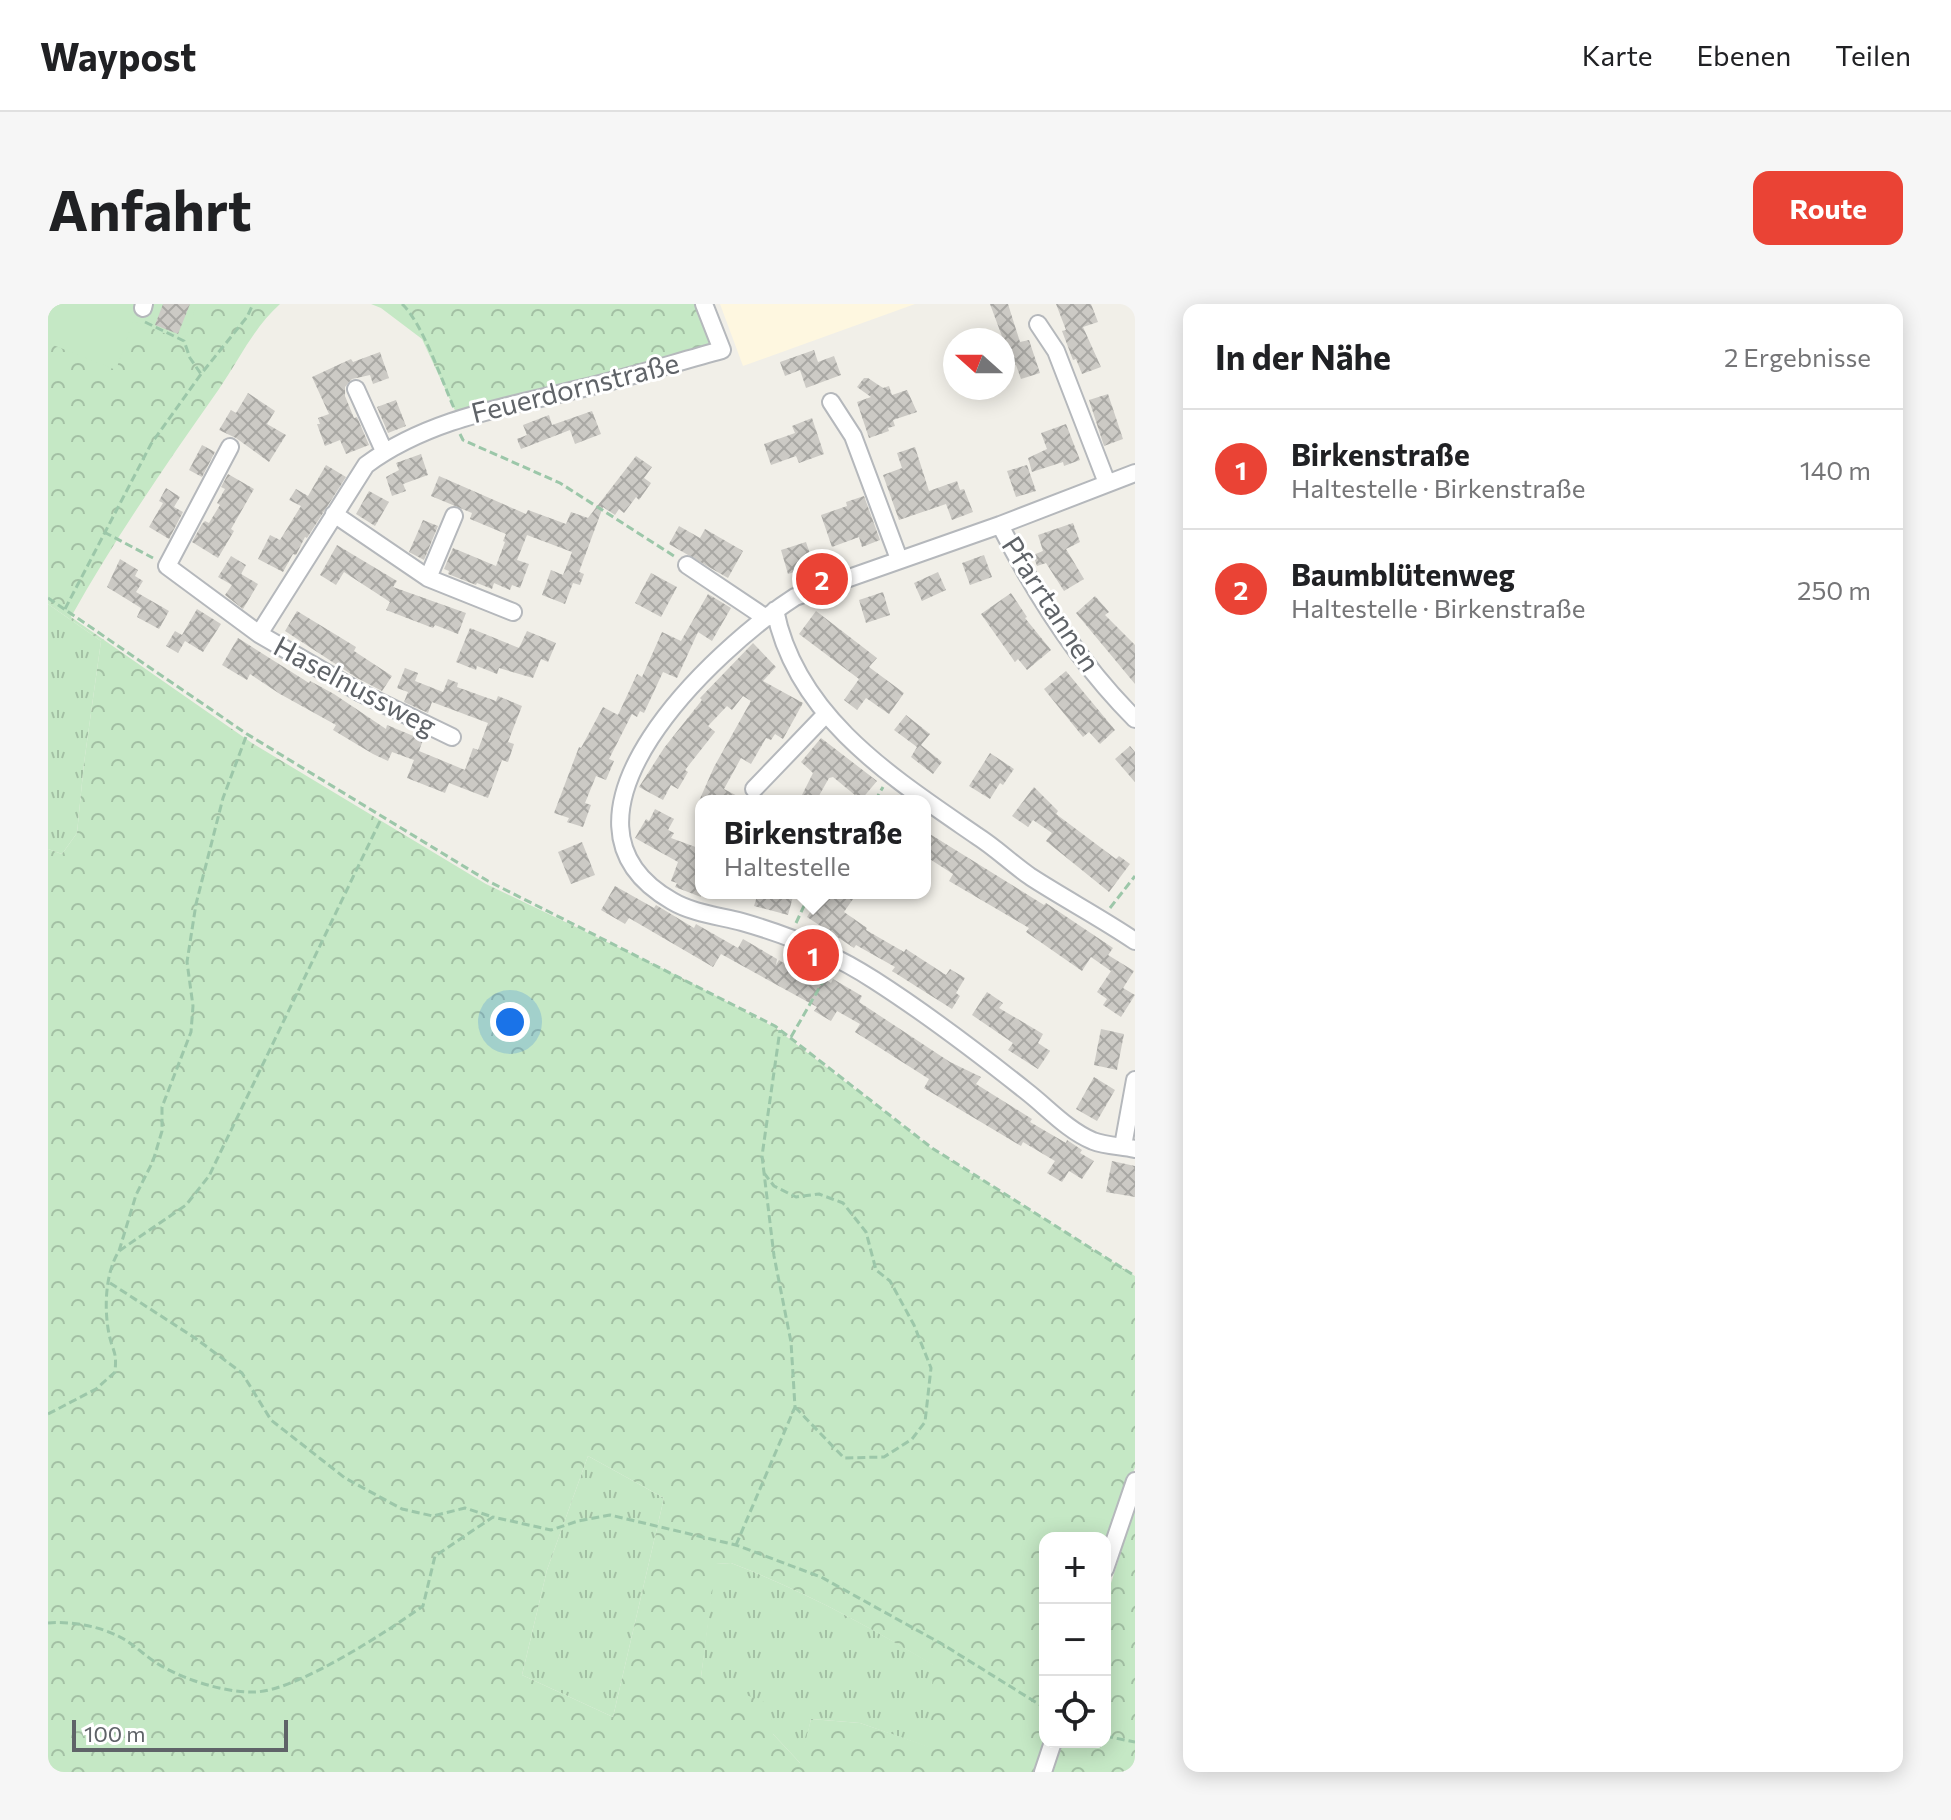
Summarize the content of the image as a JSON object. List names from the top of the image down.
{
  "streets": {
    "street": ["Feuerdornstraße", "Pfarrtannen", "Haselnussweg"]
  },
  "crossings": [
    ["Feuerdornstraße", "Haselnussweg"]
  ],
  "scale_bar": "100 m",
  "north": "left",
  "page": {
    "header": "Waypost",
    "nav": ["Karte", "Ebenen", "Teilen"],
    "buttons": "Route",
    "title": "Anfahrt",
    "heading": ["In der Nähe", "2 Ergebnisse"],
    "list": [
      {
        "mark": "1",
        "name": "Birkenstraße",
        "note": "Haltestelle · Birkenstraße",
        "value": "140 m"
      },
      {
        "mark": "2",
        "name": "Baumblütenweg",
        "note": "Haltestelle · Birkenstraße",
        "value": "250 m"
      }
    ],
    "pins": ["2", "1"],
    "popup": ["Birkenstraße", "Haltestelle"],
    "map_buttons": ["+", "−"],
    "scale": "100 m"
  }
}
